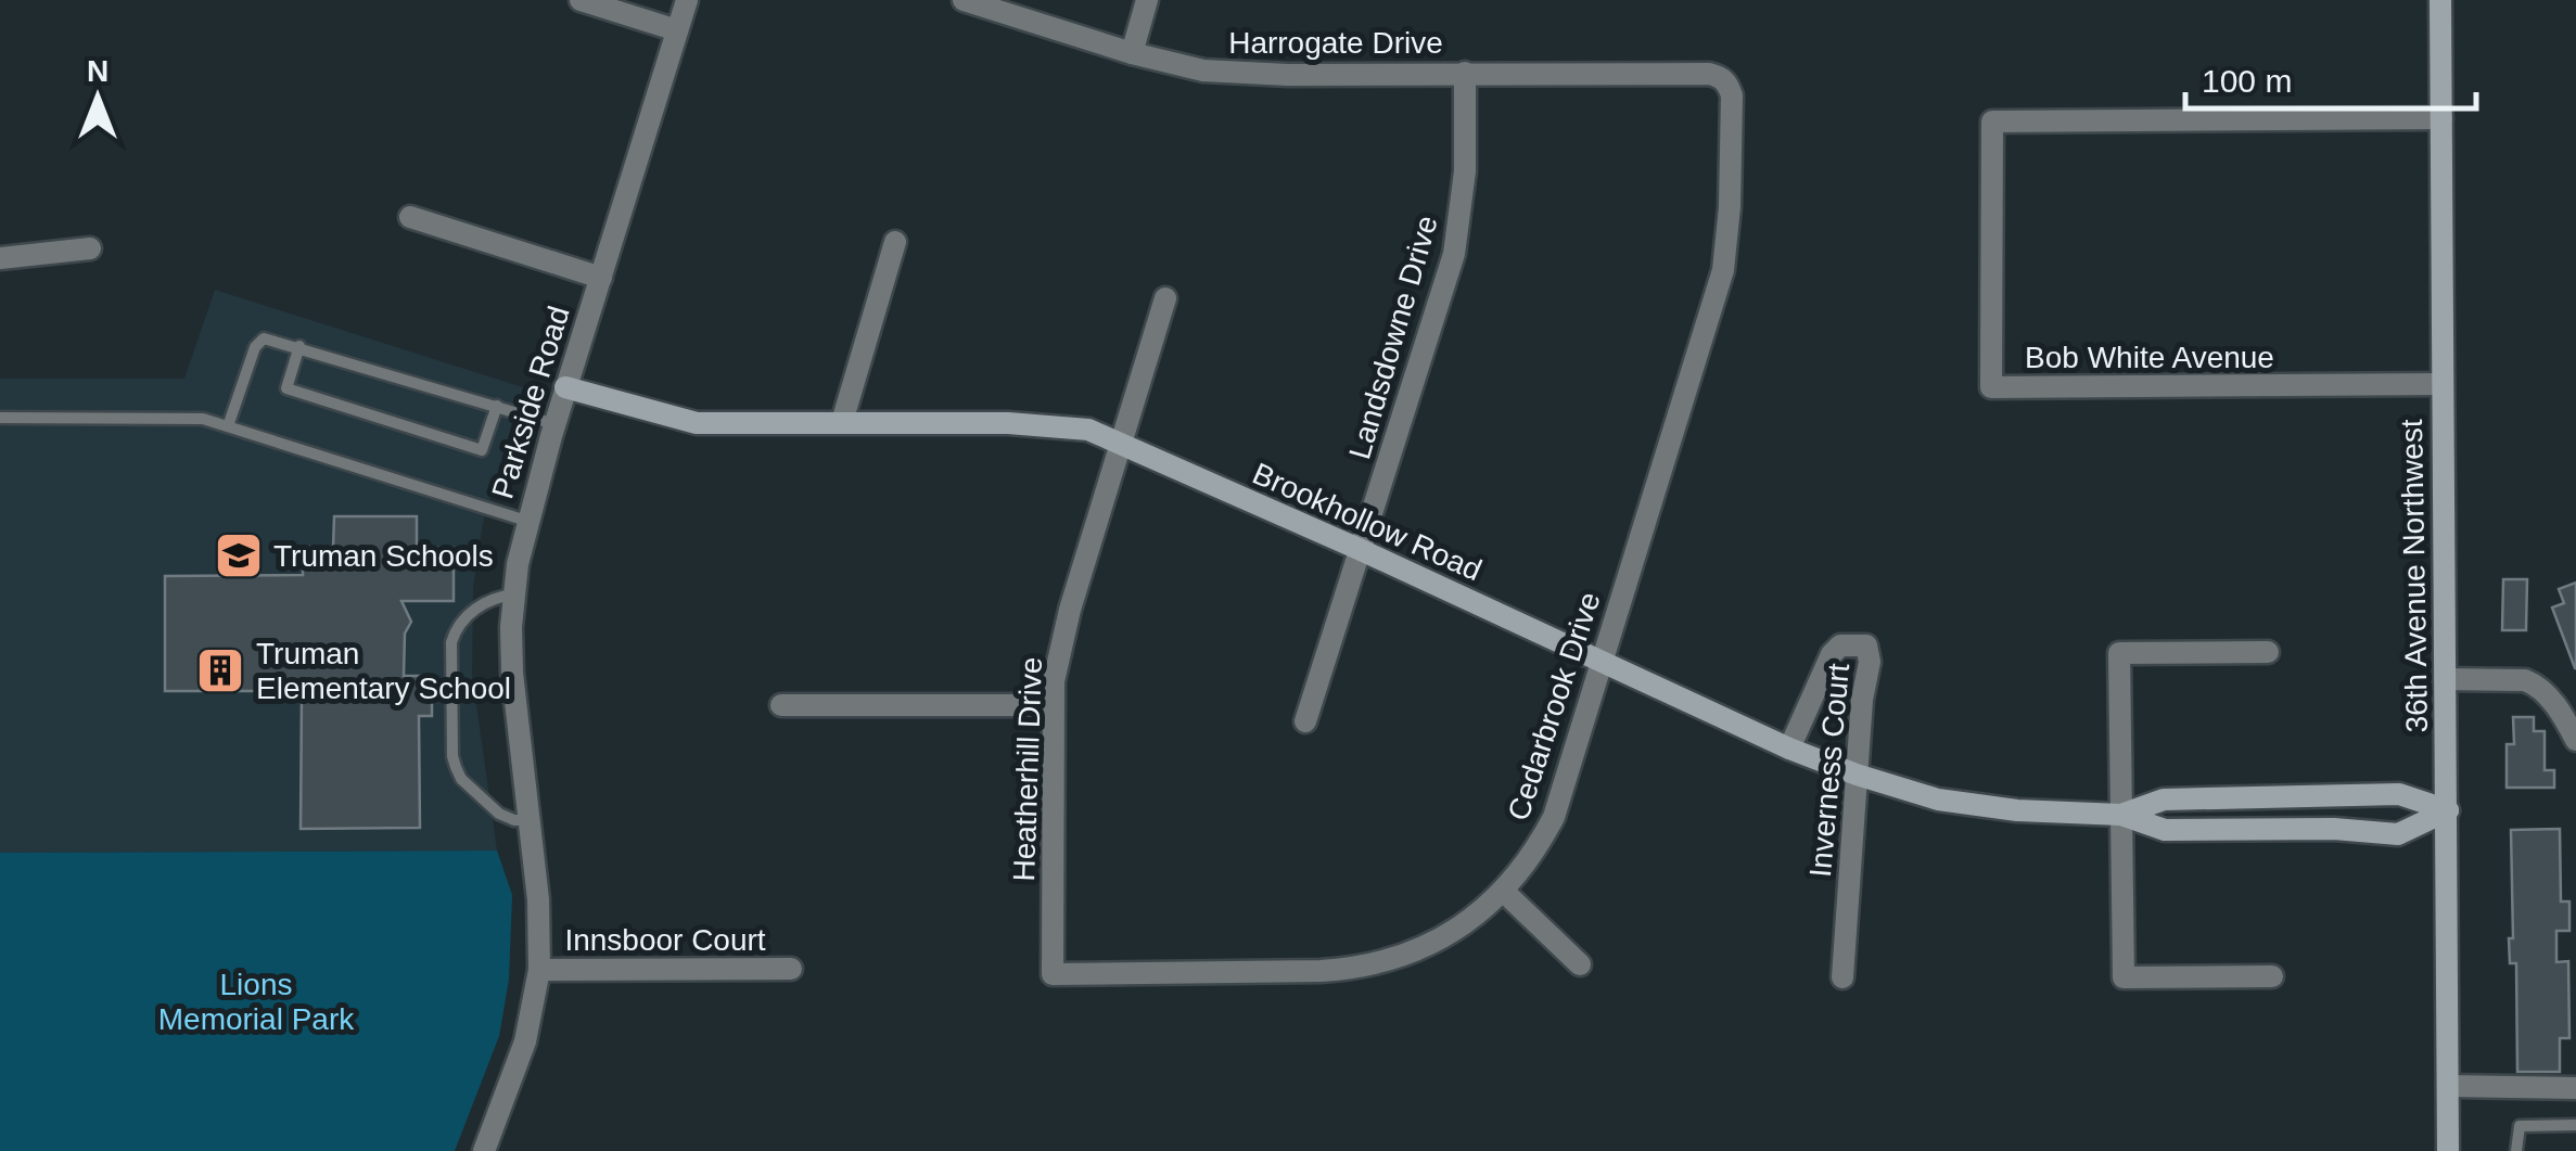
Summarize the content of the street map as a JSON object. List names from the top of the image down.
{
  "streets": {
    "street": [
      "Harrogate Drive",
      "Landsdowne Drive",
      "Bob White Avenue",
      "Parkside Road",
      "Brookhollow Road",
      "36th Avenue Northwest",
      "Cedarbrook Drive",
      "Heatherhill Drive",
      "Inverness Court",
      "Innsboor Court"
    ]
  },
  "crossings": [
    ["Harrogate Drive", "Landsdowne Drive"],
    ["Harrogate Drive", "Cedarbrook Drive"],
    ["Landsdowne Drive", "Brookhollow Road"],
    ["Bob White Avenue", "36th Avenue Northwest"],
    ["Parkside Road", "Brookhollow Road"],
    ["Parkside Road", "Innsboor Court"],
    ["Brookhollow Road", "36th Avenue Northwest"],
    ["Brookhollow Road", "Cedarbrook Drive"],
    ["Brookhollow Road", "Heatherhill Drive"],
    ["Brookhollow Road", "Inverness Court"],
    ["Cedarbrook Drive", "Heatherhill Drive"]
  ],
  "parks": ["Lions Memorial Park"],
  "places": {
    "school or university": ["Truman Schools"],
    "building": ["Truman Elementary School"]
  },
  "scale_bar": "100 m",
  "north": "top"
}
